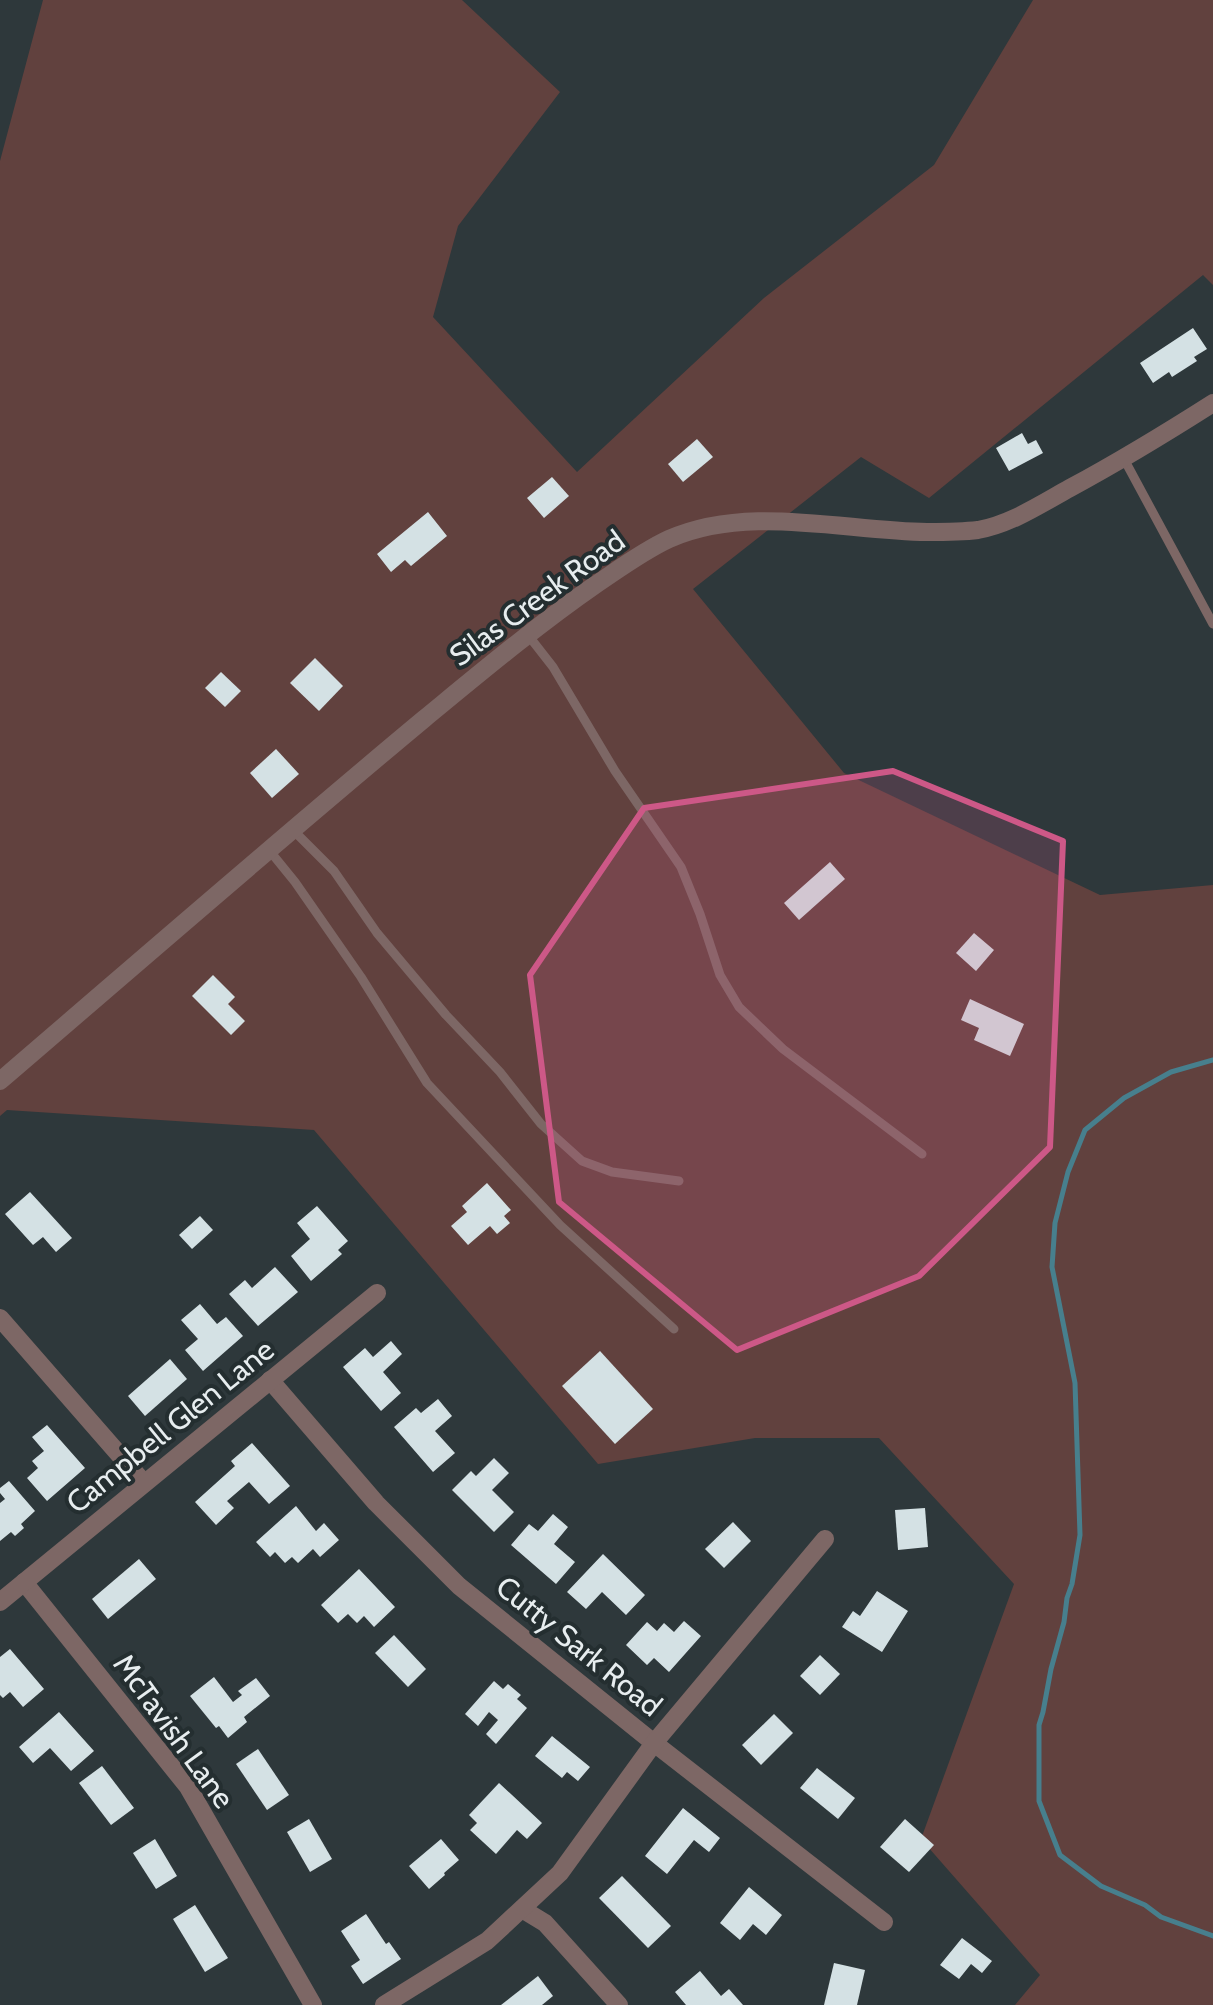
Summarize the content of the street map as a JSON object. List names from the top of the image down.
{
  "streets": {
    "street": [
      "Silas Creek Road",
      "Campbell Glen Lane",
      "Cutty Sark Road",
      "McTavish Lane"
    ]
  },
  "crossings": [
    ["Campbell Glen Lane", "Cutty Sark Road"],
    ["Campbell Glen Lane", "McTavish Lane"]
  ]
}
